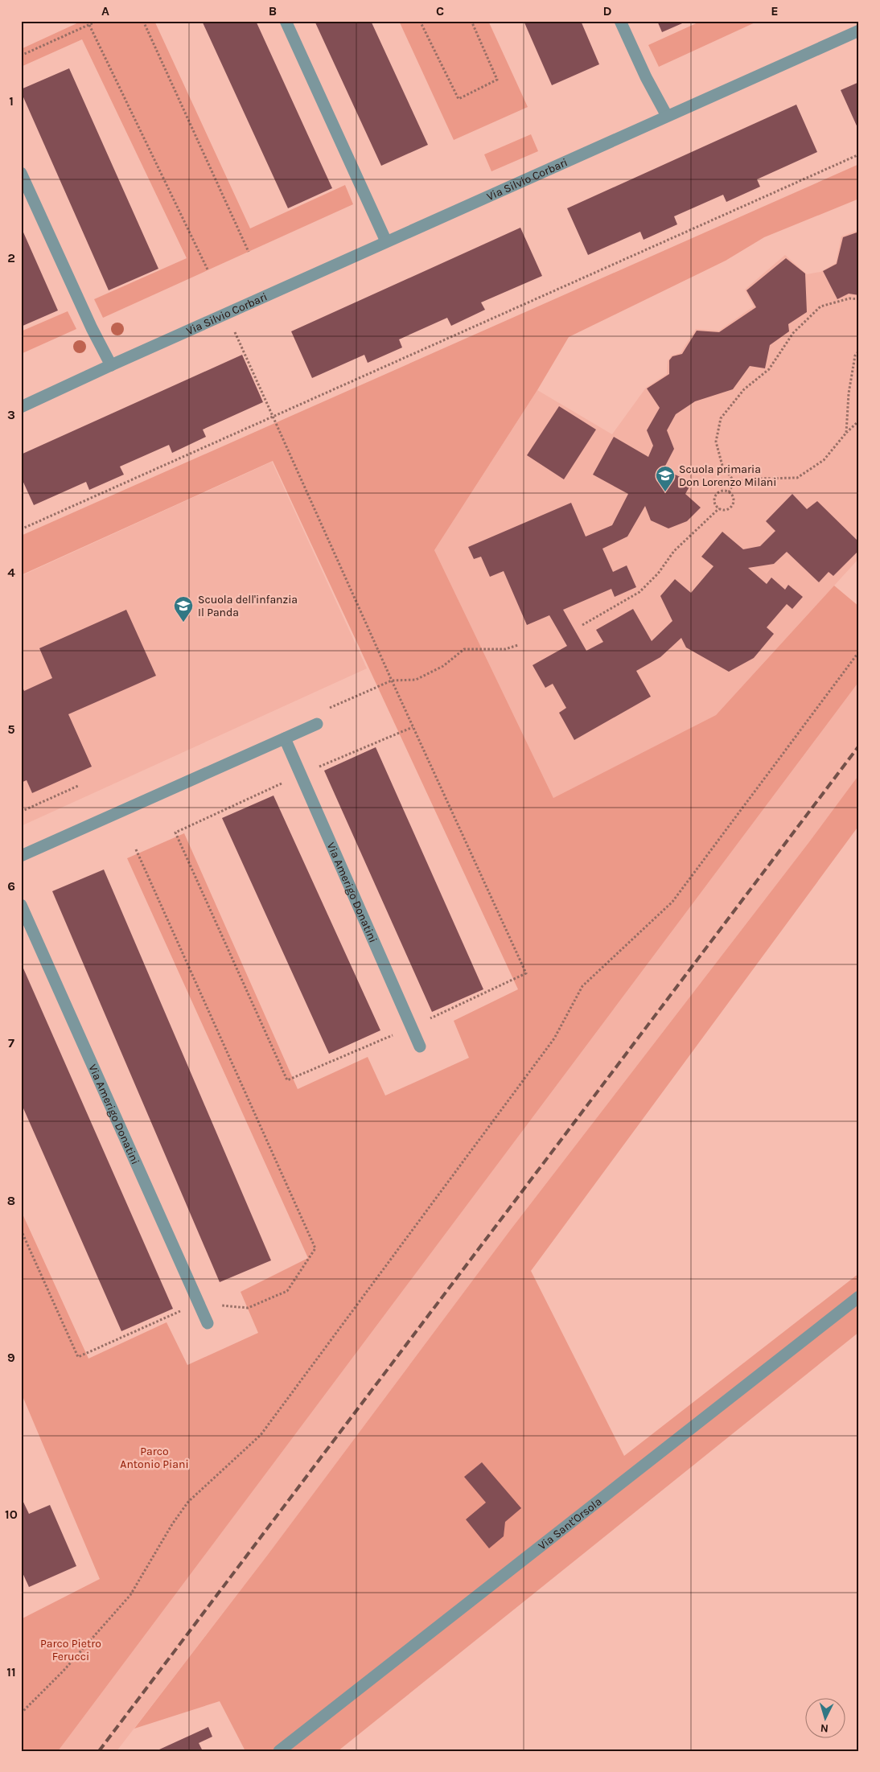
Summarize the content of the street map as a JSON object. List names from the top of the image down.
{
  "streets": {
    "street": ["Via Silvio Corbari", "Via Amerigo Donatini", "Via Sant'Orsola"]
  },
  "parks": ["Parco Antonio Piani", "Parco Pietro Ferucci"],
  "places": {
    "school or university": ["Scuola primaria Don Lorenzo Milani", "Scuola dell'infanzia Il Panda"]
  },
  "north": "bottom",
  "grid": {
    "columns": [
      "A",
      "B",
      "C",
      "D",
      "E"
    ],
    "rows": [
      "1",
      "2",
      "3",
      "4",
      "5",
      "6",
      "7",
      "8",
      "9",
      "10",
      "11"
    ]
  }
}
